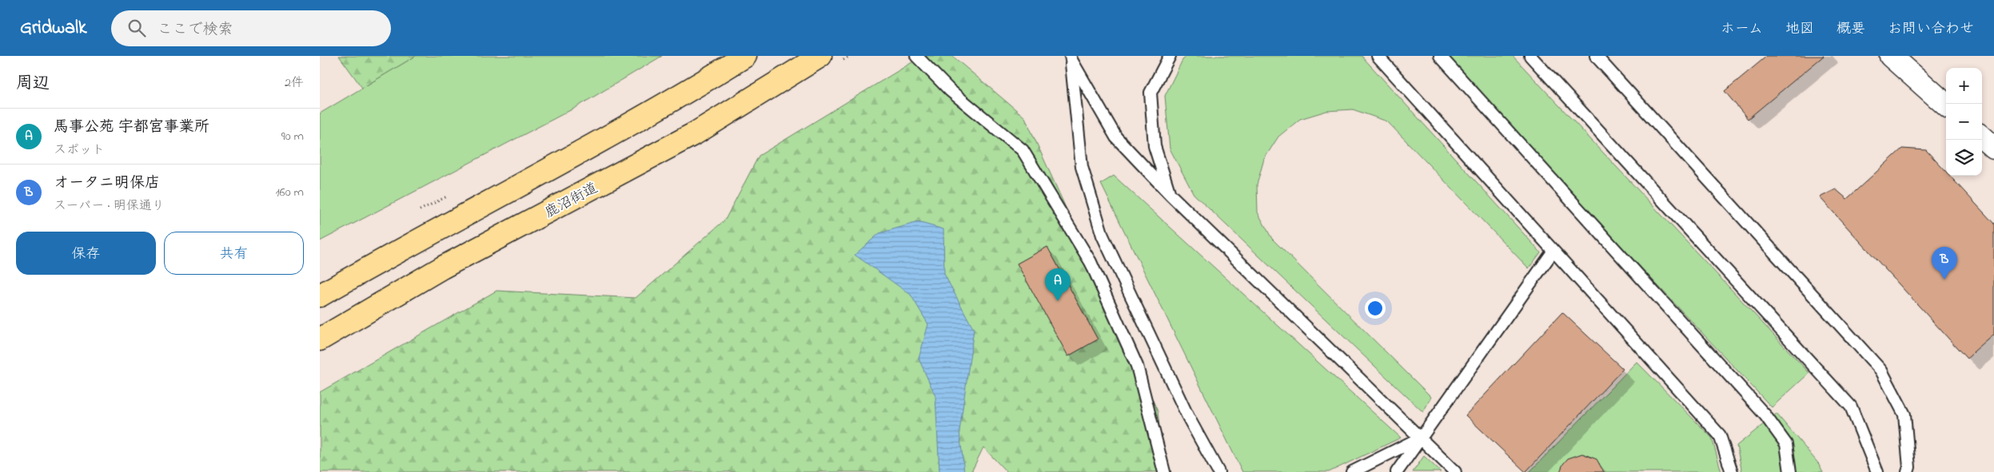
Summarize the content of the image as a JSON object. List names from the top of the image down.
{
  "streets": {
    "main road": ["鹿沼街道"]
  },
  "page": {
    "header": "Gridwalk",
    "search": "ここで検索",
    "nav": [
      "ホーム",
      "地図",
      "概要",
      "お問い合わせ"
    ],
    "heading": ["周辺", "2件"],
    "map_buttons": ["+", "−"],
    "list": [
      {
        "mark": "A",
        "name": "馬事公苑 宇都宮事業所",
        "note": "スポット",
        "value": "90 m"
      },
      {
        "mark": "B",
        "name": "オータニ明保店",
        "note": "スーパー · 明保通り",
        "value": "160 m"
      }
    ],
    "buttons": ["保存", "共有"],
    "pins": ["B", "A"]
  }
}
